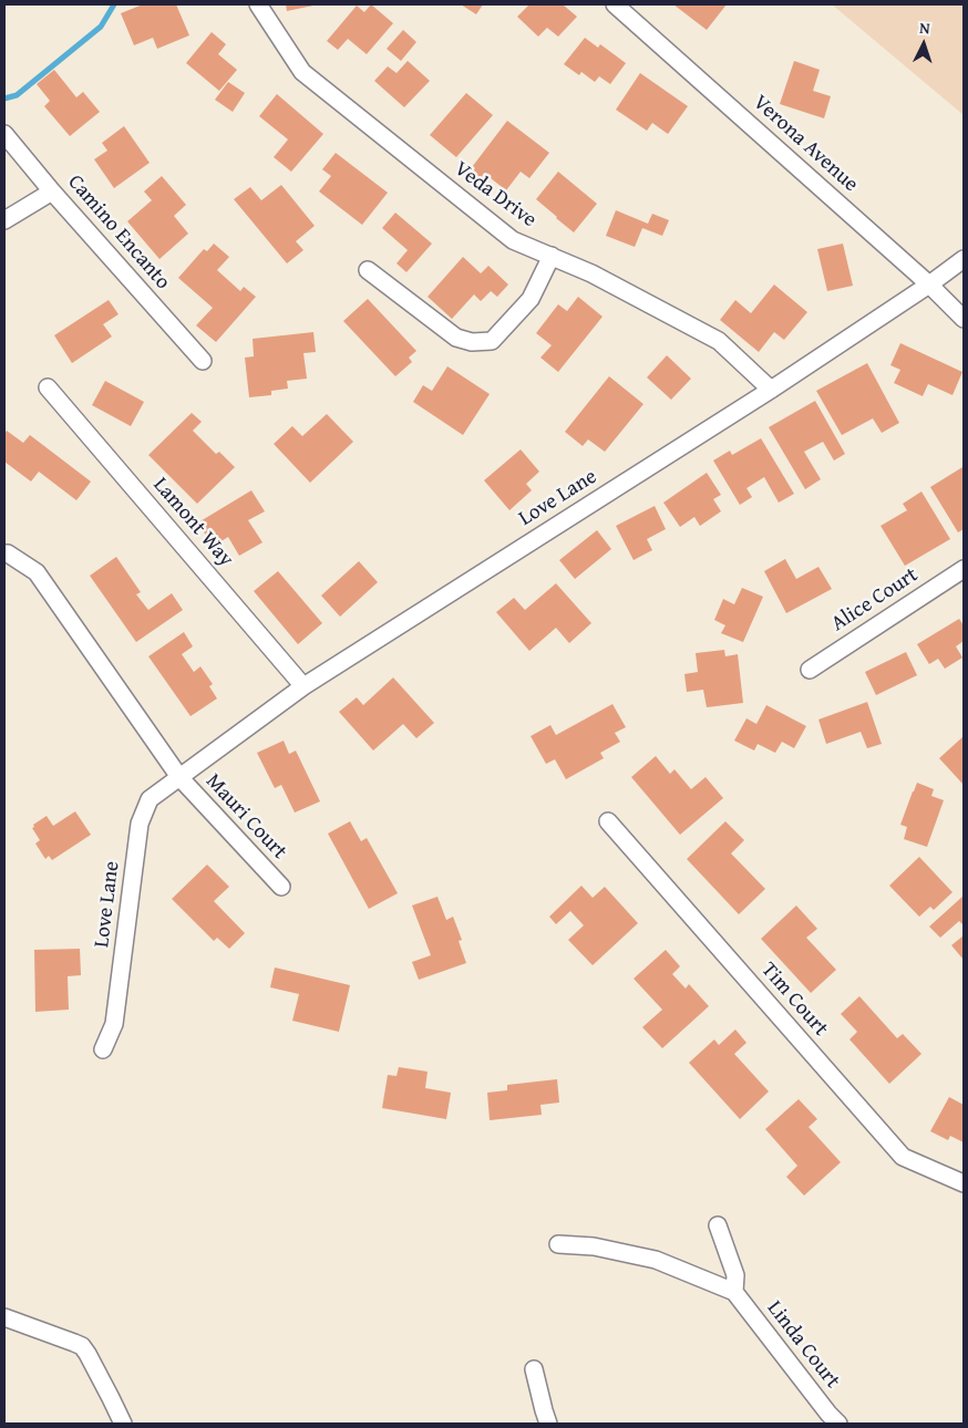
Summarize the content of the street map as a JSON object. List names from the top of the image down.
{
  "streets": {
    "street": [
      "Verona Avenue",
      "Veda Drive",
      "Camino Encanto",
      "Love Lane",
      "Lamont Way",
      "Alice Court",
      "Mauri Court",
      "Tim Court",
      "Linda Court"
    ]
  },
  "crossings": [
    ["Verona Avenue", "Love Lane"],
    ["Veda Drive", "Love Lane"],
    ["Love Lane", "Lamont Way"],
    ["Love Lane", "Mauri Court"]
  ],
  "north": "top"
}
